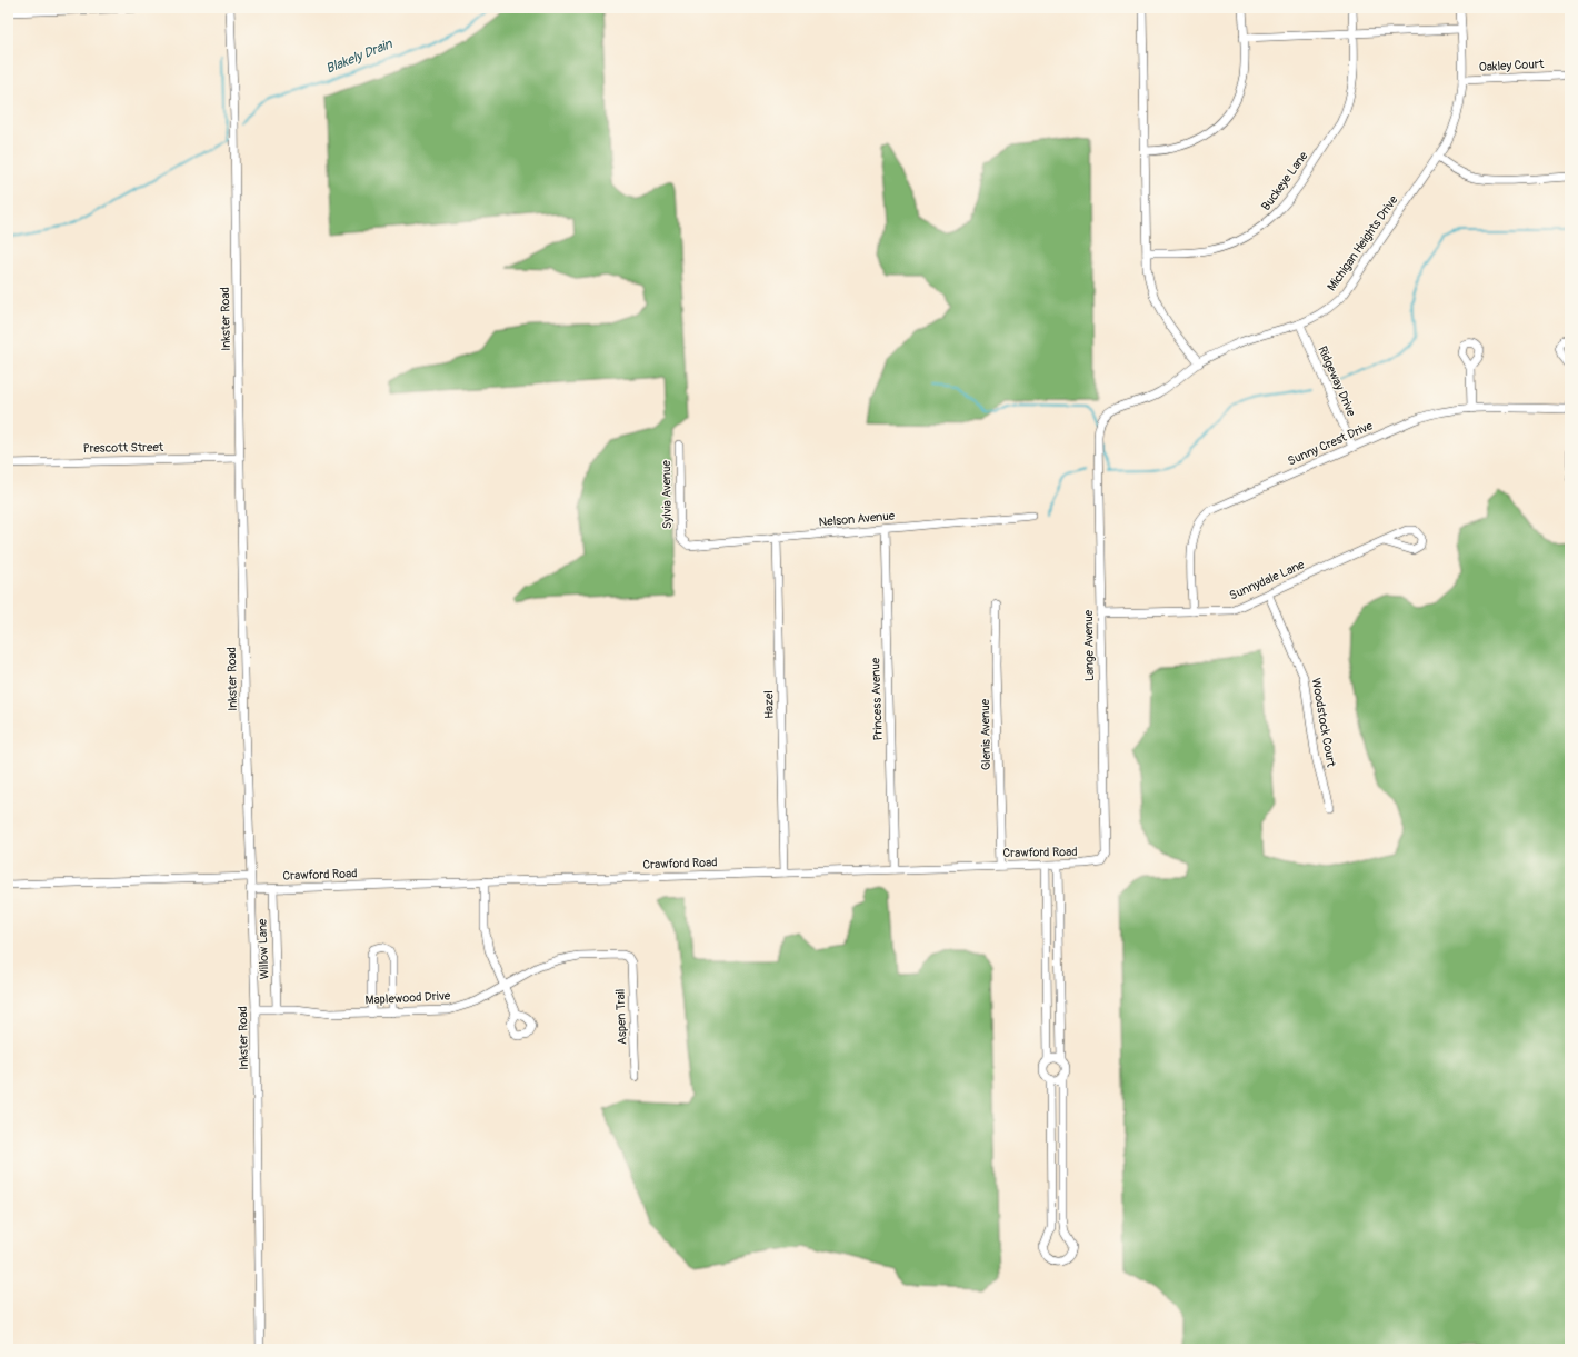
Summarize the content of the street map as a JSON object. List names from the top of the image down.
{
  "streets": {
    "street": [
      "Oakley Court",
      "Buckeye Lane",
      "Michigan Heights Drive",
      "Inkster Road",
      "Ridgeway Drive",
      "Sunny Crest Drive",
      "Prescott Street",
      "Sylvia Avenue",
      "Nelson Avenue",
      "Sunnydale Lane",
      "Lange Avenue",
      "Princess Avenue",
      "Hazel",
      "Woodstock Court",
      "Glenis Avenue",
      "Crawford Road",
      "Willow Lane",
      "Maplewood Drive",
      "Aspen Trail"
    ]
  },
  "crossings": [
    ["Oakley Court", "Michigan Heights Drive"],
    ["Michigan Heights Drive", "Ridgeway Drive"],
    ["Michigan Heights Drive", "Lange Avenue"],
    ["Inkster Road", "Prescott Street"],
    ["Inkster Road", "Crawford Road"],
    ["Inkster Road", "Maplewood Drive"],
    ["Ridgeway Drive", "Sunny Crest Drive"],
    ["Sunny Crest Drive", "Sunnydale Lane"],
    ["Sylvia Avenue", "Nelson Avenue"],
    ["Nelson Avenue", "Princess Avenue"],
    ["Nelson Avenue", "Hazel"],
    ["Sunnydale Lane", "Lange Avenue"],
    ["Sunnydale Lane", "Woodstock Court"],
    ["Lange Avenue", "Crawford Road"],
    ["Princess Avenue", "Crawford Road"],
    ["Hazel", "Crawford Road"],
    ["Glenis Avenue", "Crawford Road"],
    ["Crawford Road", "Willow Lane"],
    ["Willow Lane", "Maplewood Drive"],
    ["Maplewood Drive", "Aspen Trail"]
  ],
  "water": ["Blakely Drain"]
}
